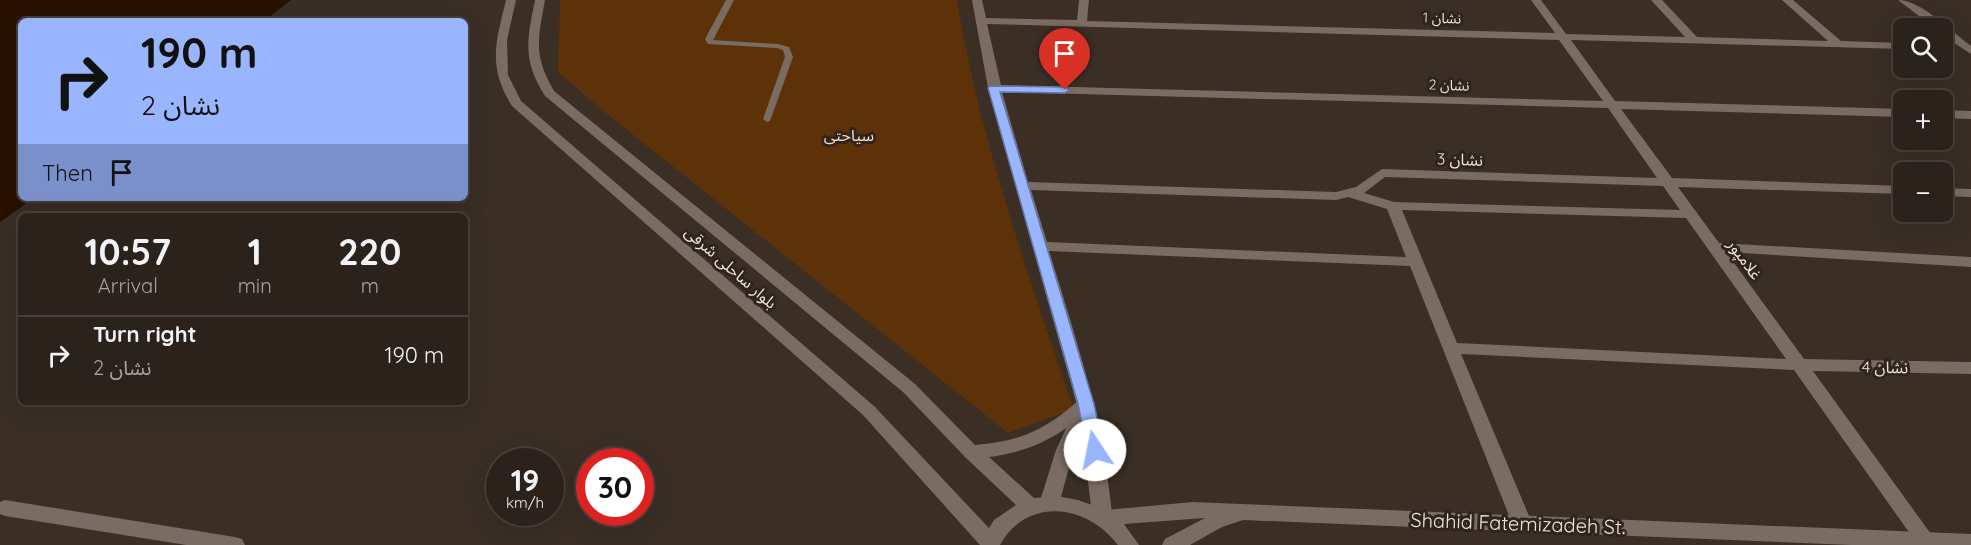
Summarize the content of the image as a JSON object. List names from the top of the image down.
{
  "streets": {
    "street": [
      "نشان 1",
      "نشان 2",
      "نشان 3",
      "غلامپور",
      "بلوار ساحلی شرقی",
      "نشان 4",
      "Shahid Fatemizadeh St."
    ]
  },
  "crossings": [
    ["نشان 1", "غلامپور"],
    ["نشان 2", "غلامپور"],
    ["نشان 3", "غلامپور"],
    ["غلامپور", "نشان 4"],
    ["غلامپور", "Shahid Fatemizadeh St."]
  ],
  "parks": ["سیاحتی"],
  "page": {
    "map_buttons": ["+", "−"],
    "turn": ["190 m", "نشان 2"],
    "then": "Then",
    "eta": [
      "10:57",
      "Arrival",
      "1",
      "min",
      "220",
      "m"
    ],
    "list": [
      {
        "name": "Turn right",
        "note": "نشان 2",
        "value": "190 m"
      }
    ],
    "speed": "19 km/h",
    "limit": "30"
  }
}
